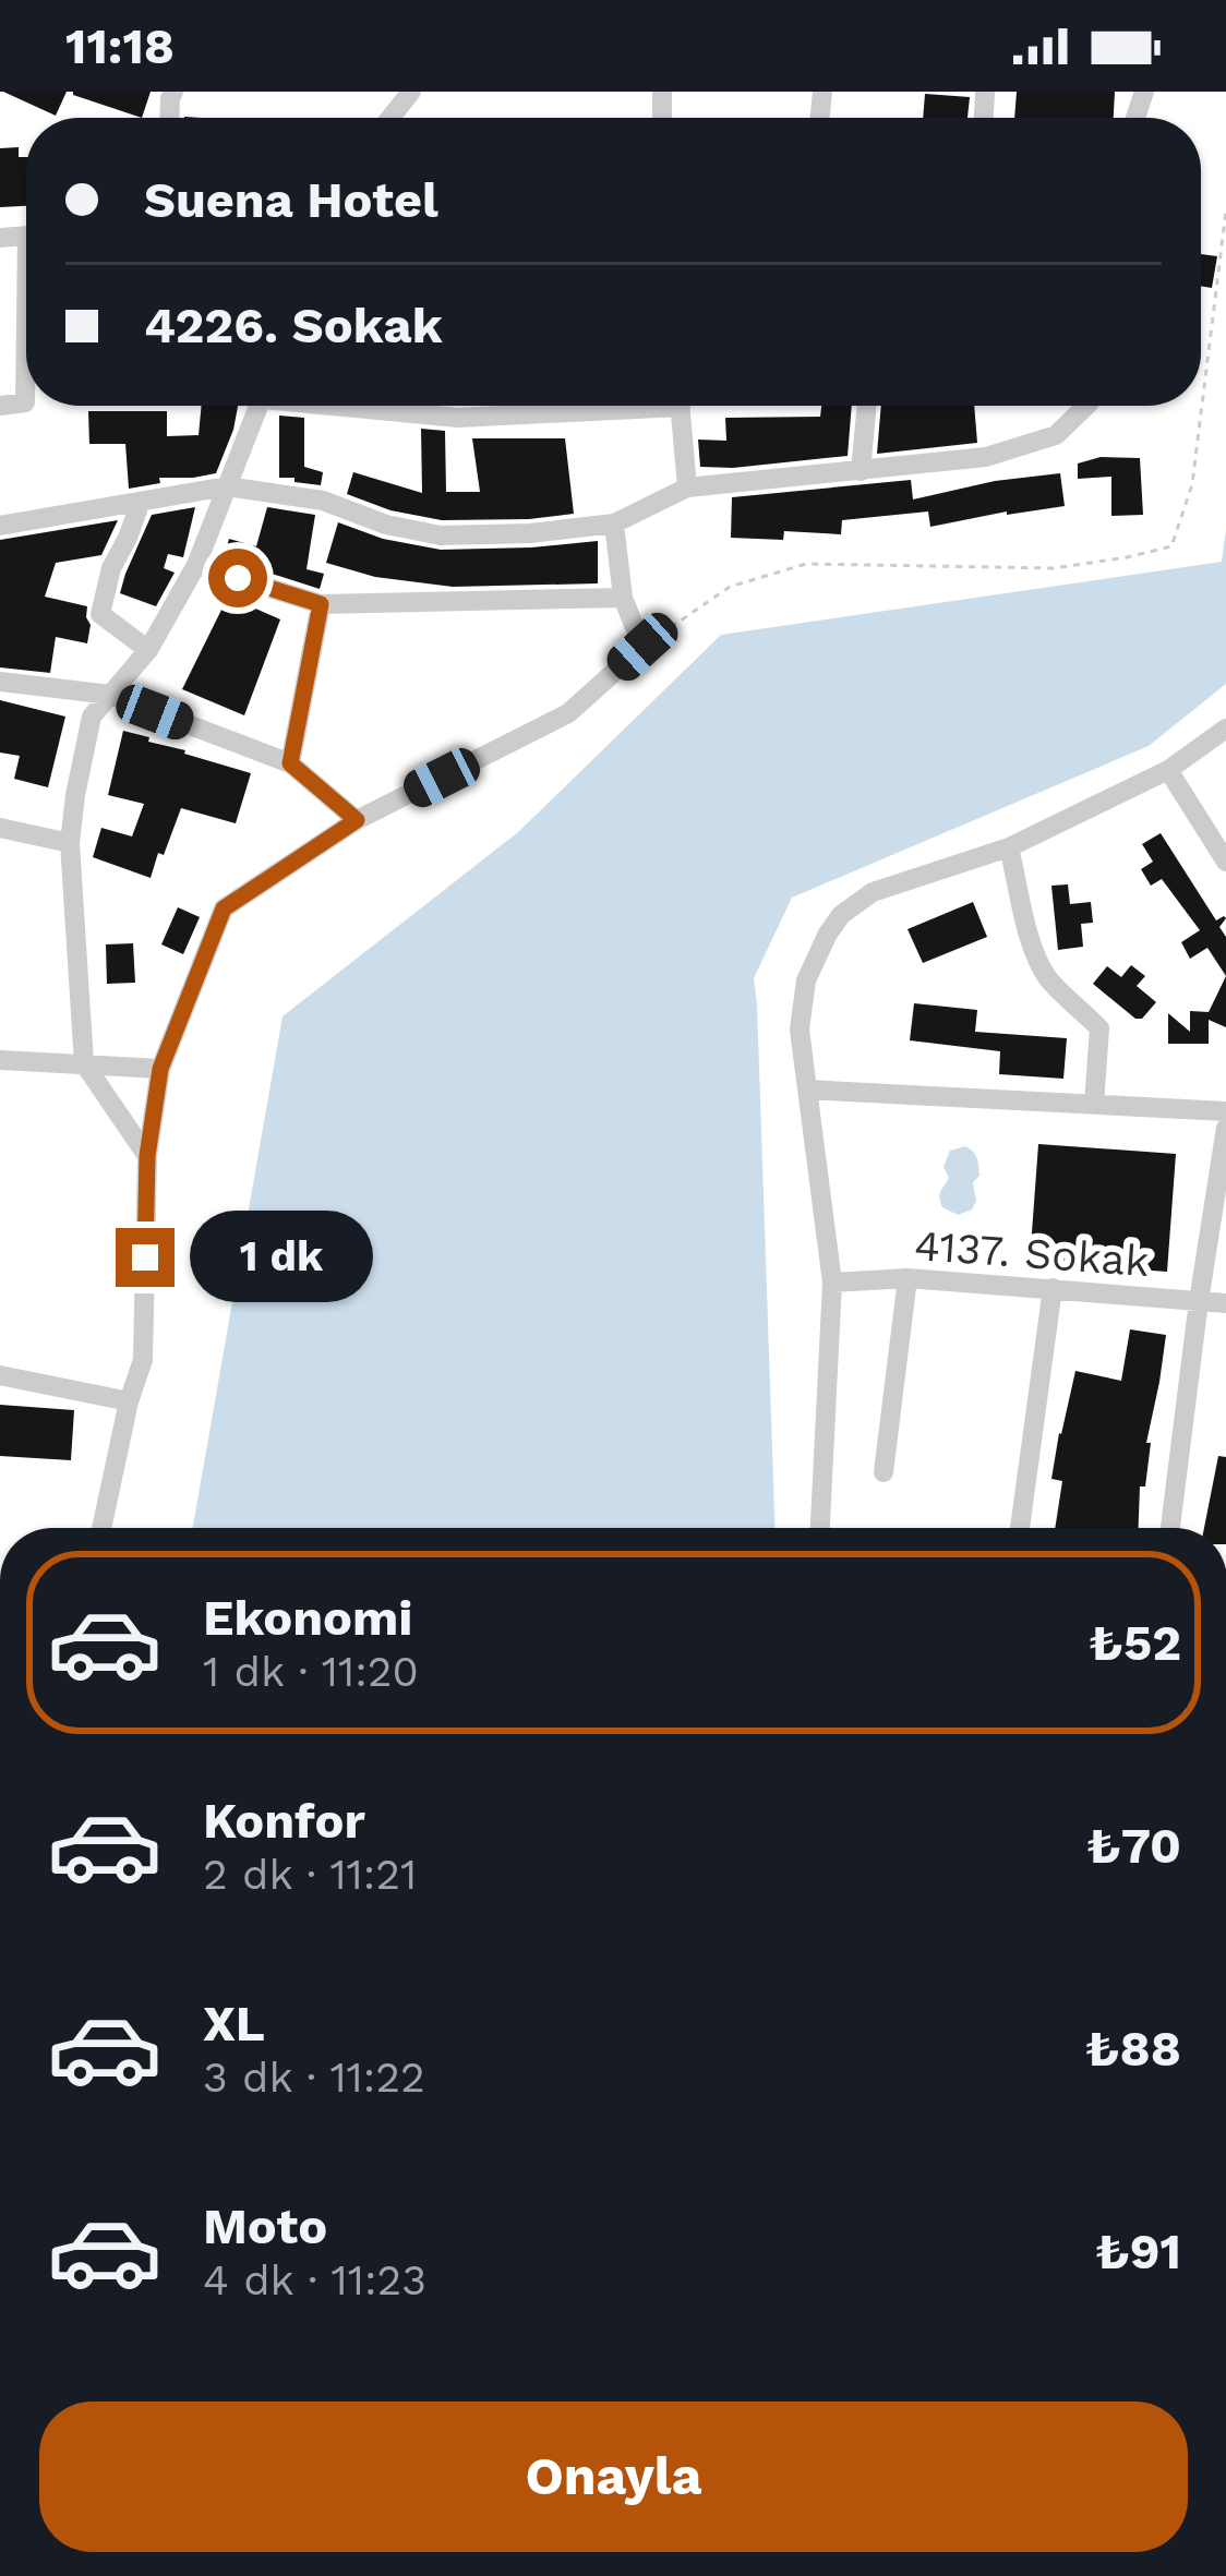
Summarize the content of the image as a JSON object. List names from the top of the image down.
{
  "streets": {
    "street": ["4137. Sokak"]
  },
  "page": {
    "status": "11:18",
    "banner": ["Suena Hotel", "4226. Sokak"],
    "bubble": "1 dk",
    "list": [
      {
        "name": "Ekonomi",
        "note": "1 dk · 11:20",
        "value": "₺52"
      },
      {
        "name": "Konfor",
        "note": "2 dk · 11:21",
        "value": "₺70"
      },
      {
        "name": "XL",
        "note": "3 dk · 11:22",
        "value": "₺88"
      },
      {
        "name": "Moto",
        "note": "4 dk · 11:23",
        "value": "₺91"
      }
    ],
    "buttons": "Onayla"
  }
}
